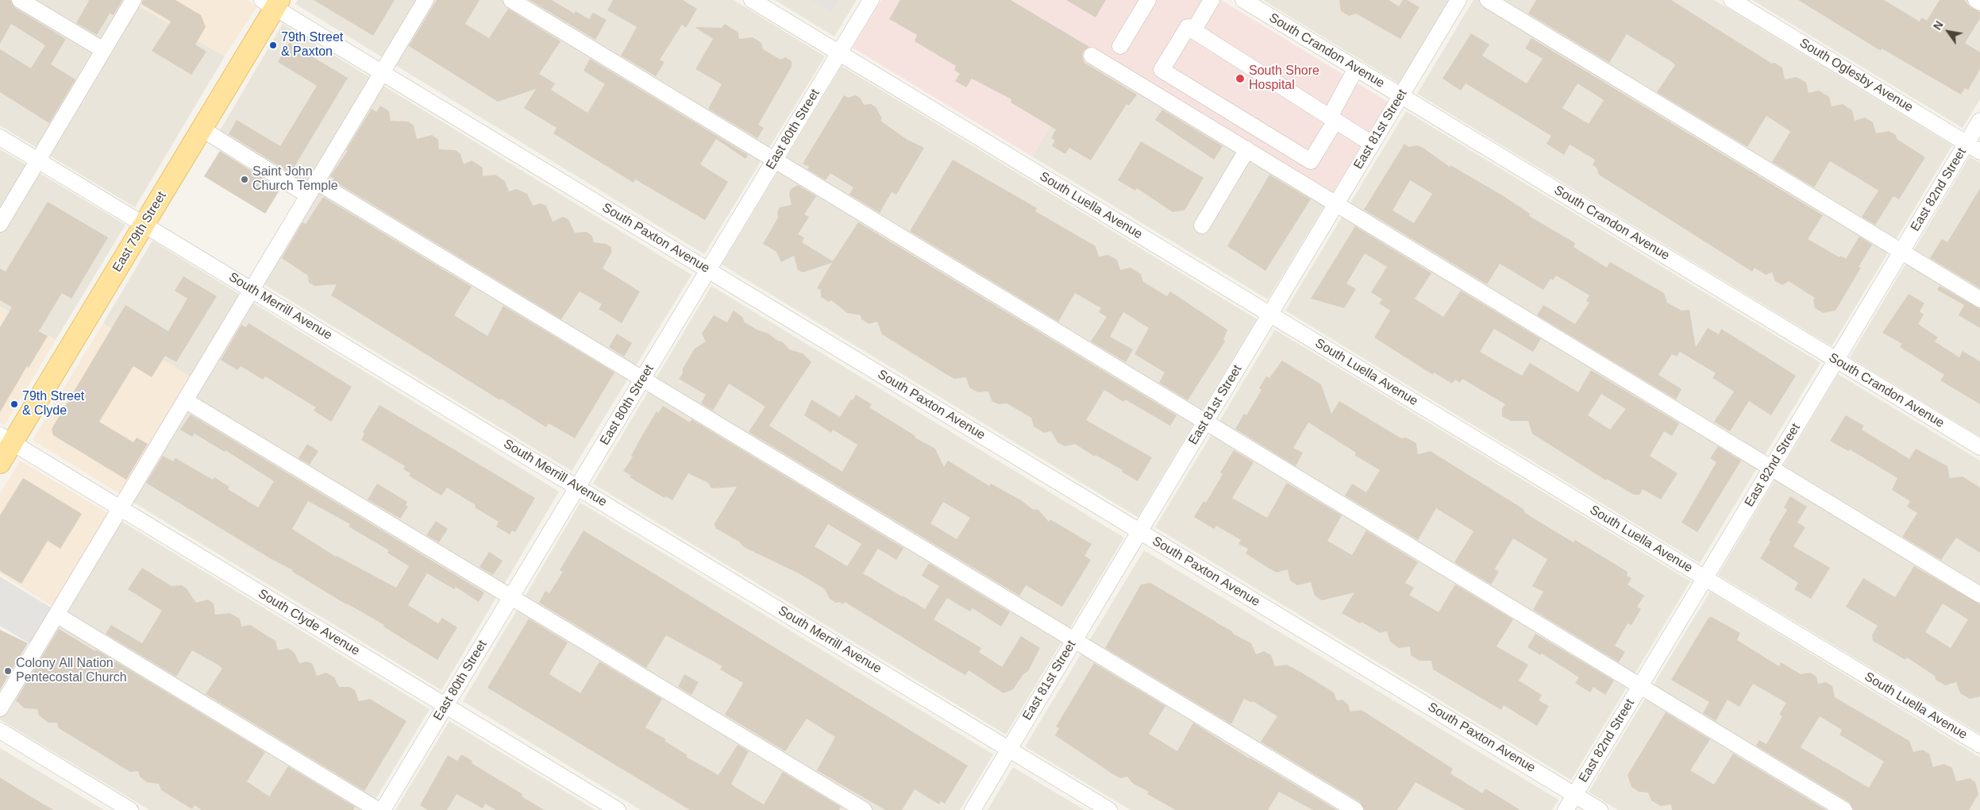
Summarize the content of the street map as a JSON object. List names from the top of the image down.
{
  "streets": {
    "main road": ["East 79th Street"],
    "street": [
      "South Crandon Avenue",
      "South Oglesby Avenue",
      "East 80th Street",
      "East 81st Street",
      "East 82nd Street",
      "South Luella Avenue",
      "South Paxton Avenue",
      "South Merrill Avenue",
      "South Clyde Avenue"
    ]
  },
  "crossings": [
    ["South Crandon Avenue", "East 81st Street"],
    ["South Crandon Avenue", "East 82nd Street"],
    ["South Oglesby Avenue", "East 82nd Street"],
    ["East 80th Street", "South Luella Avenue"],
    ["East 80th Street", "South Paxton Avenue"],
    ["East 80th Street", "South Merrill Avenue"],
    ["East 80th Street", "South Clyde Avenue"],
    ["East 81st Street", "South Luella Avenue"],
    ["East 81st Street", "South Paxton Avenue"],
    ["East 81st Street", "South Merrill Avenue"],
    ["East 82nd Street", "South Luella Avenue"],
    ["East 82nd Street", "South Paxton Avenue"],
    ["East 79th Street", "South Paxton Avenue"],
    ["East 79th Street", "South Merrill Avenue"],
    ["East 79th Street", "South Clyde Avenue"]
  ],
  "places": [
    "79th Street & Paxton",
    "South Shore Hospital",
    "Saint John Church Temple",
    "79th Street & Clyde",
    "Colony All Nation Pentecostal Church"
  ],
  "north": "top left"
}
